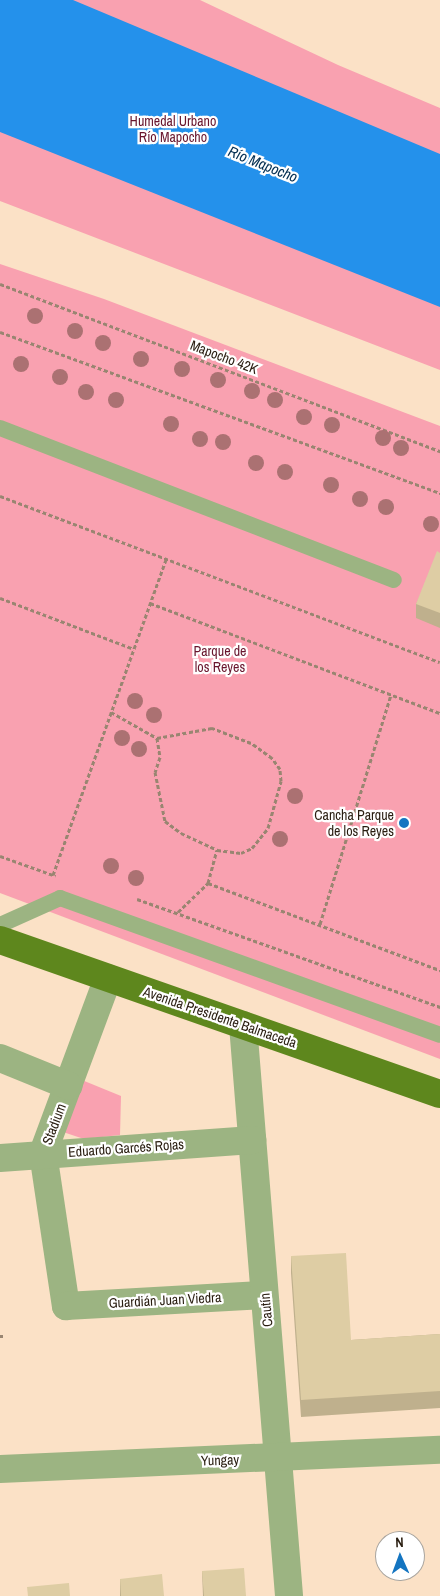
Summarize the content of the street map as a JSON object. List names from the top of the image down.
{
  "streets": {
    "main road": ["Avenida Presidente Balmaceda"],
    "street": [
      "Stadium",
      "Eduardo Garcés Rojas",
      "Guardián Juan Viedra",
      "Cautín",
      "Yungay"
    ],
    "path": ["Mapocho 42K"]
  },
  "crossings": [
    ["Avenida Presidente Balmaceda", "Stadium"],
    ["Avenida Presidente Balmaceda", "Cautín"],
    ["Stadium", "Eduardo Garcés Rojas"],
    ["Stadium", "Guardián Juan Viedra"],
    ["Eduardo Garcés Rojas", "Cautín"],
    ["Guardián Juan Viedra", "Cautín"],
    ["Cautín", "Yungay"]
  ],
  "water": ["Río Mapocho"],
  "parks": ["Humedal Urbano Río Mapocho", "Parque de los Reyes"],
  "places": ["Cancha Parque de los Reyes"],
  "north": "top"
}
